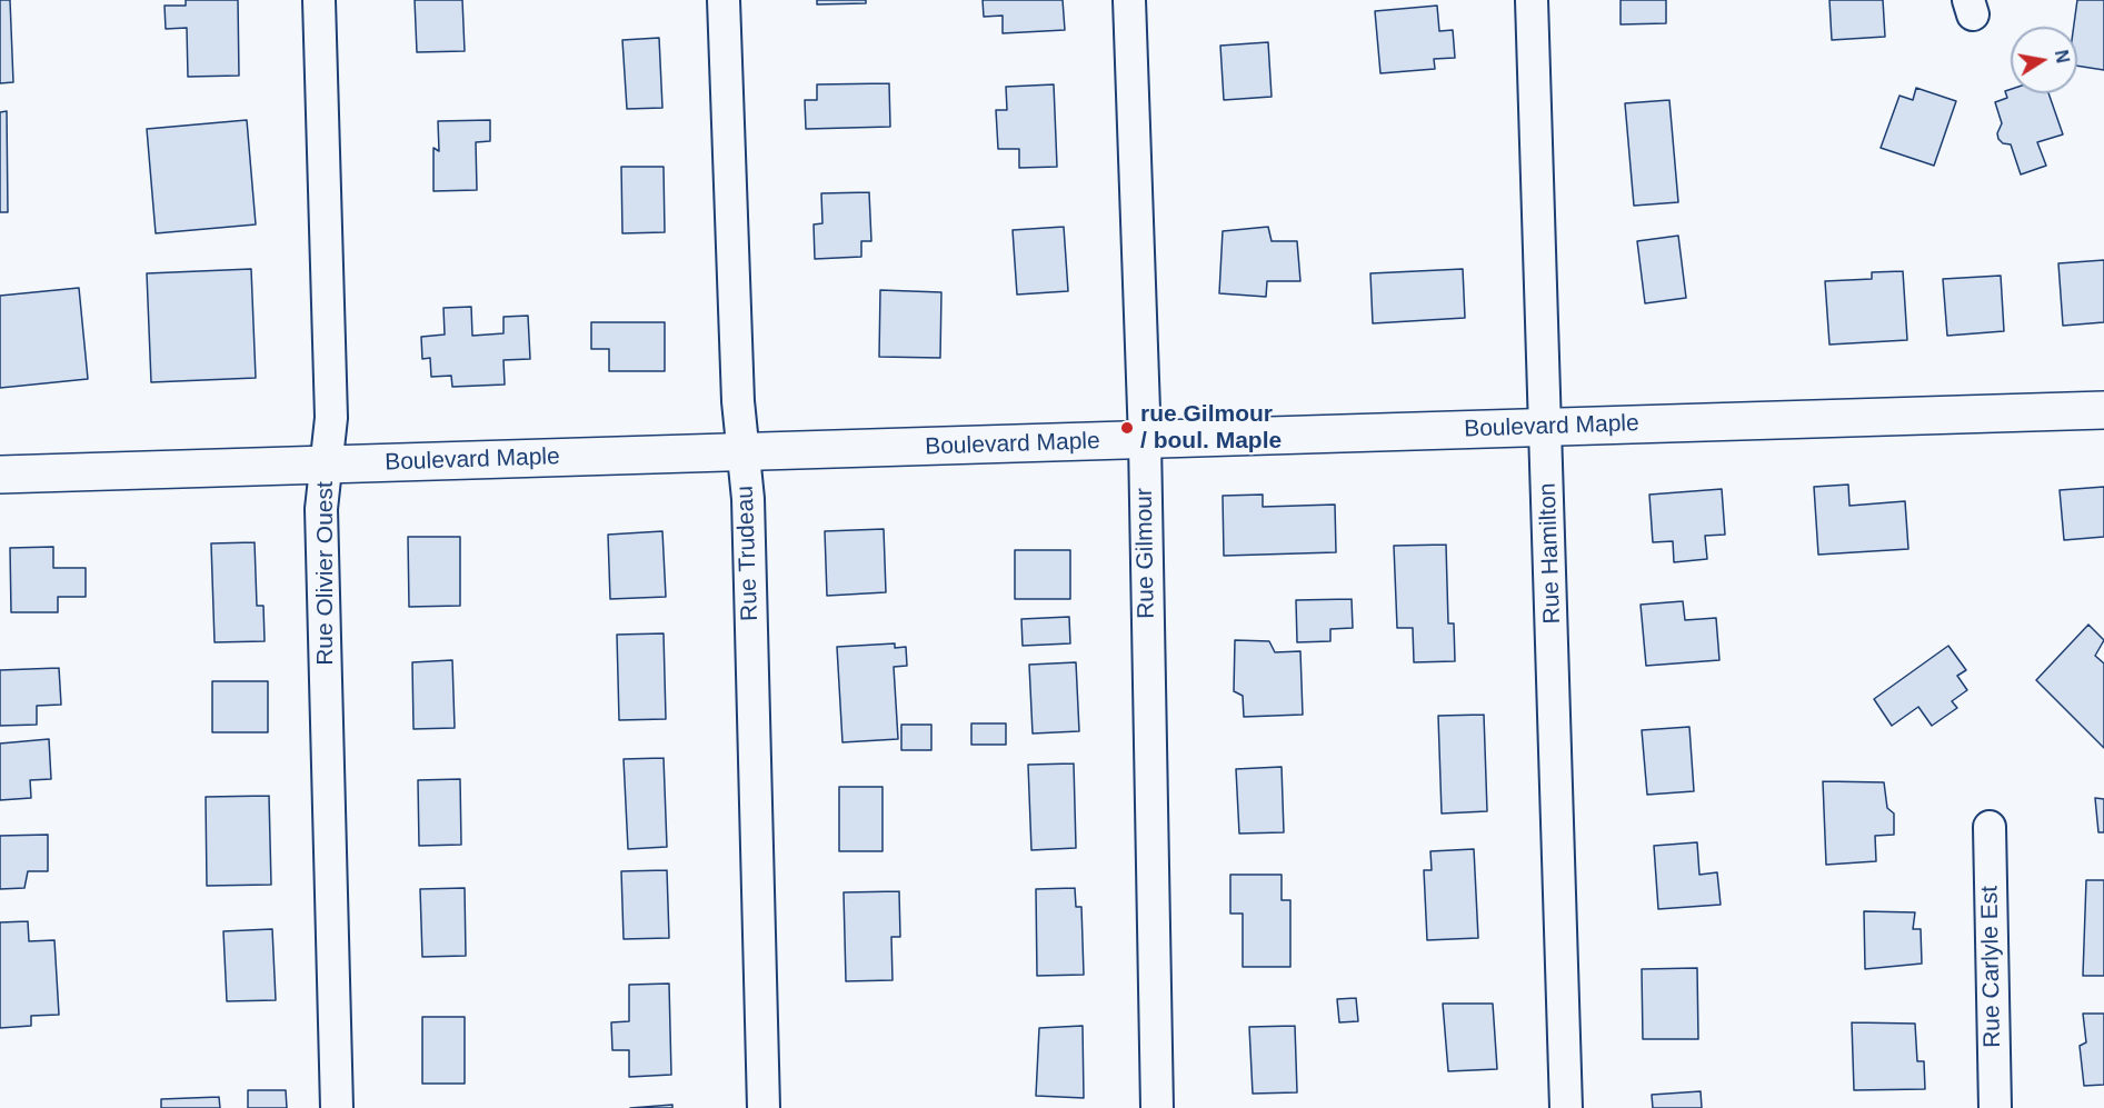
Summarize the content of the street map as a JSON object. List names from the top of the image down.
{
  "streets": {
    "street": [
      "Boulevard Maple",
      "Rue Trudeau",
      "Rue Gilmour",
      "Rue Hamilton",
      "Rue Olivier Ouest",
      "Rue Carlyle Est"
    ]
  },
  "crossings": [
    ["Boulevard Maple", "Rue Trudeau"],
    ["Boulevard Maple", "Rue Gilmour"],
    ["Boulevard Maple", "Rue Hamilton"],
    ["Boulevard Maple", "Rue Olivier Ouest"]
  ],
  "places": ["rue Gilmour / boul. Maple"],
  "north": "right"
}
